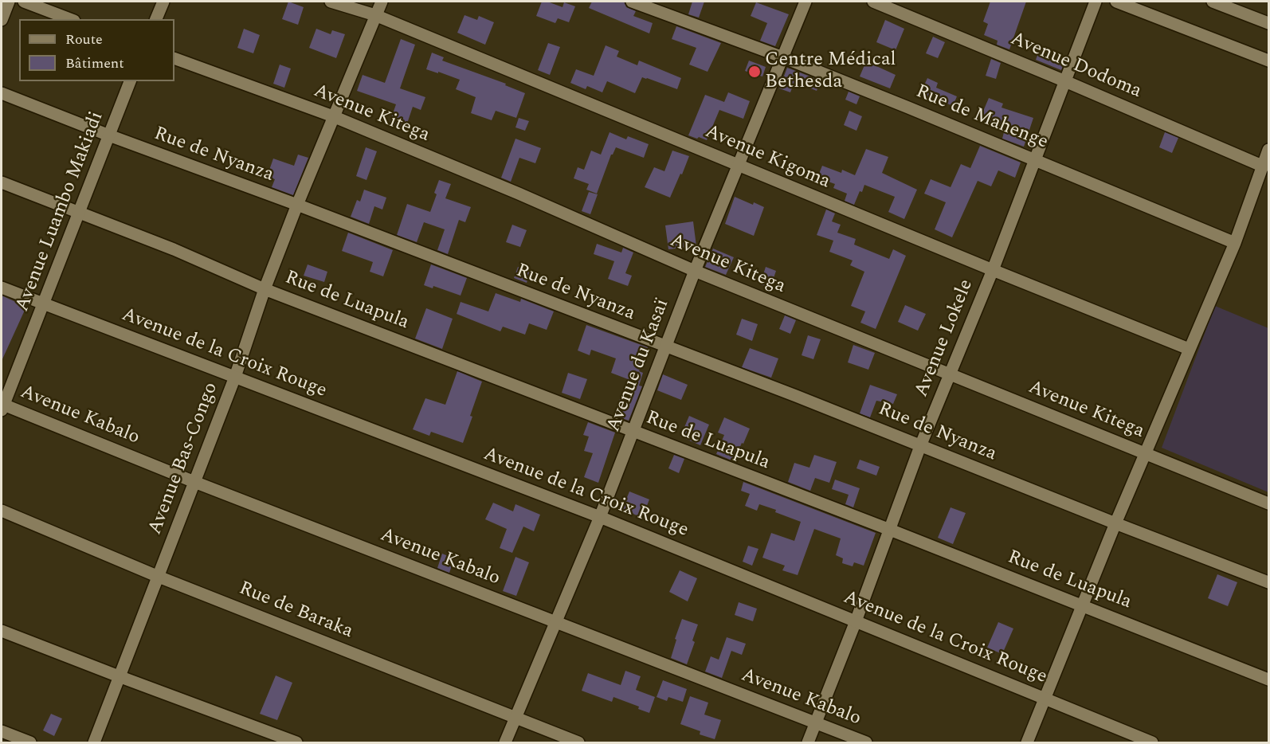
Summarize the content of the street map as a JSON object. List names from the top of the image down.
{
  "streets": {
    "street": [
      "Avenue Dodoma",
      "Avenue Kitega",
      "Rue de Mahenge",
      "Rue de Nyanza",
      "Avenue Kigoma",
      "Avenue Luambo Makiadi",
      "Rue de Luapula",
      "Avenue Lokele",
      "Avenue de la Croix Rouge",
      "Avenue du Kasaï",
      "Avenue Kabalo",
      "Avenue Bas-Congo",
      "Rue de Baraka"
    ]
  },
  "crossings": [
    ["Avenue Dodoma", "Avenue Lokele"],
    ["Avenue Kitega", "Avenue Lokele"],
    ["Avenue Kitega", "Avenue du Kasaï"],
    ["Avenue Kitega", "Avenue Bas-Congo"],
    ["Rue de Mahenge", "Avenue Lokele"],
    ["Rue de Mahenge", "Avenue du Kasaï"],
    ["Rue de Nyanza", "Avenue Luambo Makiadi"],
    ["Rue de Nyanza", "Avenue Lokele"],
    ["Rue de Nyanza", "Avenue du Kasaï"],
    ["Rue de Nyanza", "Avenue Bas-Congo"],
    ["Avenue Kigoma", "Avenue Lokele"],
    ["Avenue Kigoma", "Avenue du Kasaï"],
    ["Avenue Kigoma", "Avenue Bas-Congo"],
    ["Avenue Luambo Makiadi", "Rue de Luapula"],
    ["Avenue Luambo Makiadi", "Avenue de la Croix Rouge"],
    ["Avenue Luambo Makiadi", "Avenue Kabalo"],
    ["Rue de Luapula", "Avenue Lokele"],
    ["Rue de Luapula", "Avenue du Kasaï"],
    ["Rue de Luapula", "Avenue Bas-Congo"],
    ["Avenue Lokele", "Avenue de la Croix Rouge"],
    ["Avenue Lokele", "Avenue Kabalo"],
    ["Avenue de la Croix Rouge", "Avenue du Kasaï"],
    ["Avenue de la Croix Rouge", "Avenue Bas-Congo"],
    ["Avenue du Kasaï", "Avenue Kabalo"],
    ["Avenue du Kasaï", "Rue de Baraka"],
    ["Avenue Kabalo", "Avenue Bas-Congo"],
    ["Avenue Bas-Congo", "Rue de Baraka"]
  ],
  "places": ["Centre Médical Bethesda"],
  "legend": ["Route", "Bâtiment"]
}
